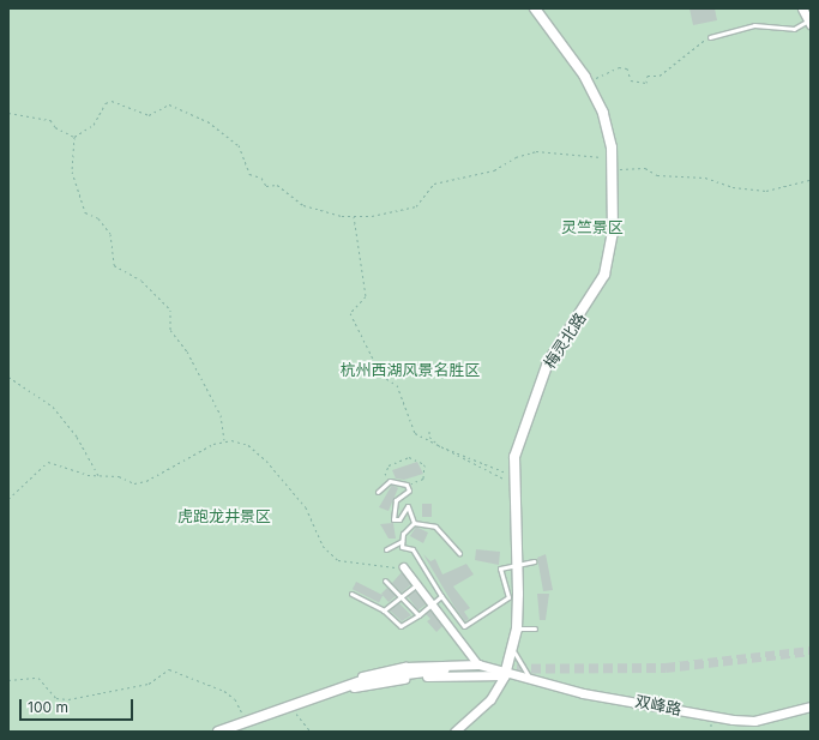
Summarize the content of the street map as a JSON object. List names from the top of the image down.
{
  "streets": {
    "main road": ["梅灵北路"],
    "street": ["双峰路"]
  },
  "crossings": [
    ["梅灵北路", "双峰路"]
  ],
  "parks": ["灵竺景区", "杭州西湖风景名胜区", "虎跑龙井景区"],
  "scale_bar": "100 m"
}
